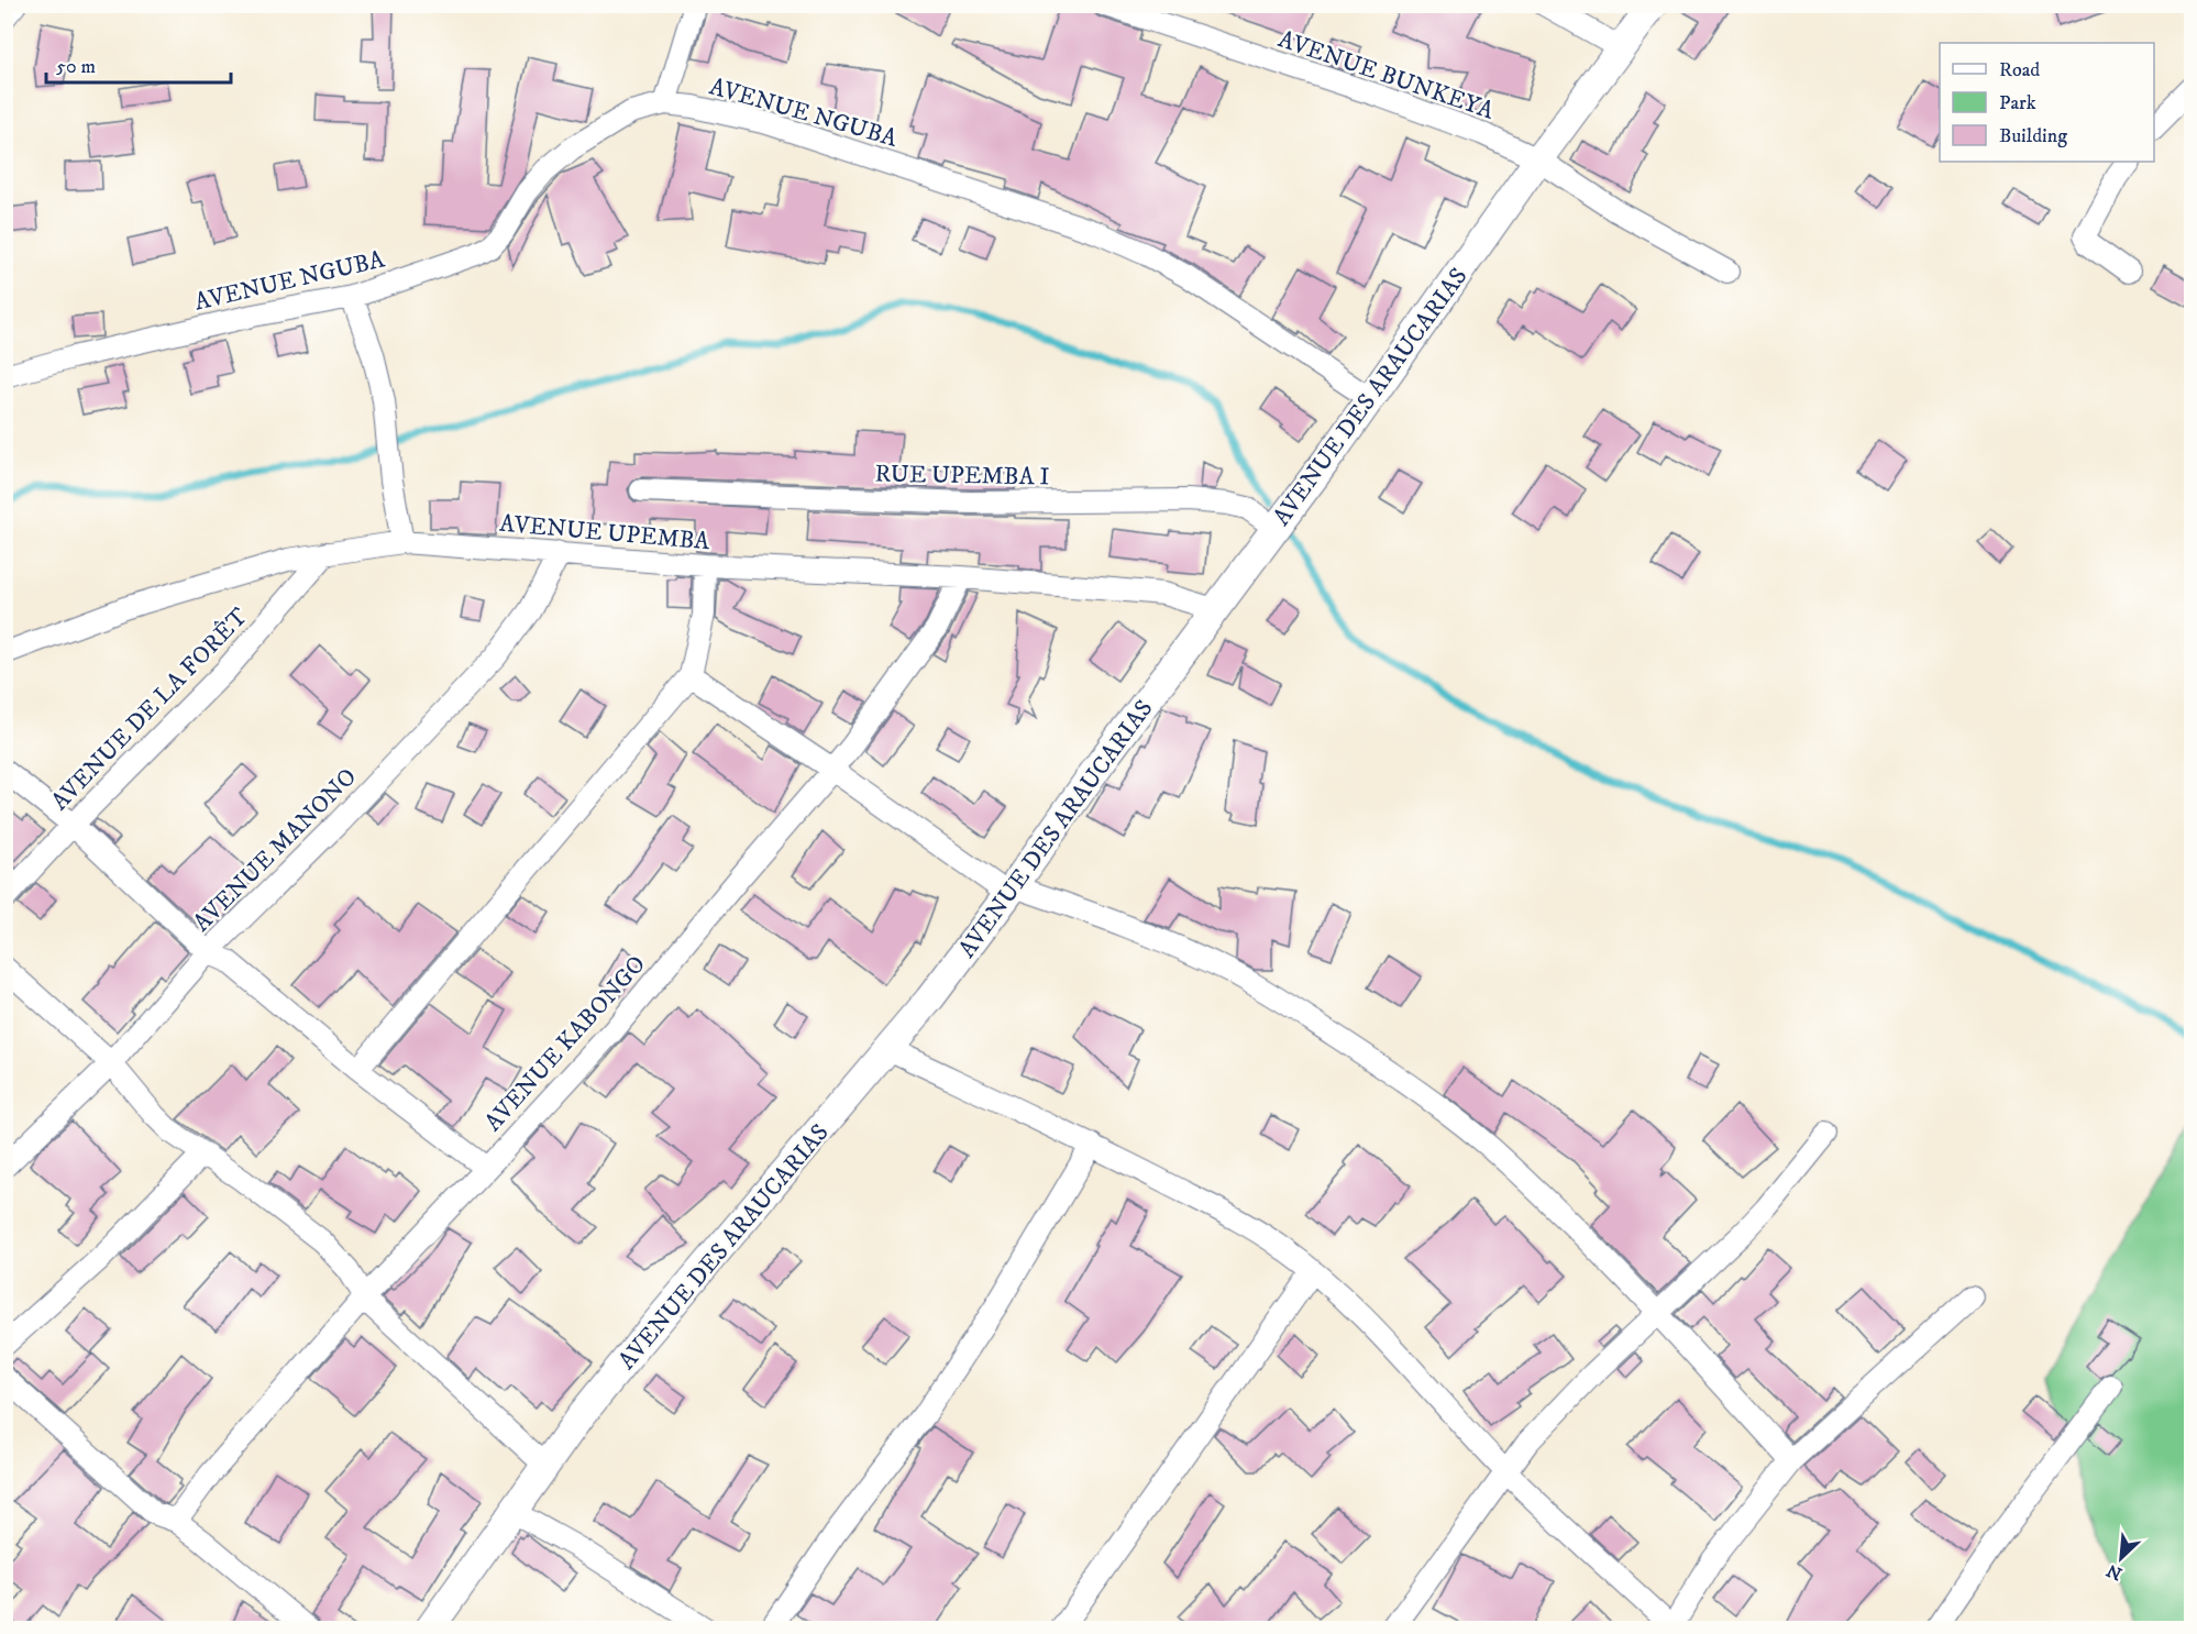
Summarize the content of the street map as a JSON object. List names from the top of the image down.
{
  "streets": {
    "street": [
      "AVENUE BUNKEYA",
      "AVENUE NGUBA",
      "AVENUE DES ARAUCARIAS",
      "RUE UPEMBA I",
      "AVENUE UPEMBA",
      "AVENUE DE LA FORÊT",
      "AVENUE MANONO",
      "AVENUE KABONGO"
    ]
  },
  "crossings": [
    ["AVENUE BUNKEYA", "AVENUE DES ARAUCARIAS"],
    ["AVENUE NGUBA", "AVENUE DES ARAUCARIAS"],
    ["AVENUE DES ARAUCARIAS", "RUE UPEMBA I"],
    ["AVENUE DES ARAUCARIAS", "AVENUE UPEMBA"],
    ["AVENUE UPEMBA", "AVENUE DE LA FORÊT"],
    ["AVENUE UPEMBA", "AVENUE MANONO"],
    ["AVENUE UPEMBA", "AVENUE KABONGO"]
  ],
  "legend": ["Road", "Park", "Building"],
  "scale_bar": "50 m",
  "north": "bottom left"
}
